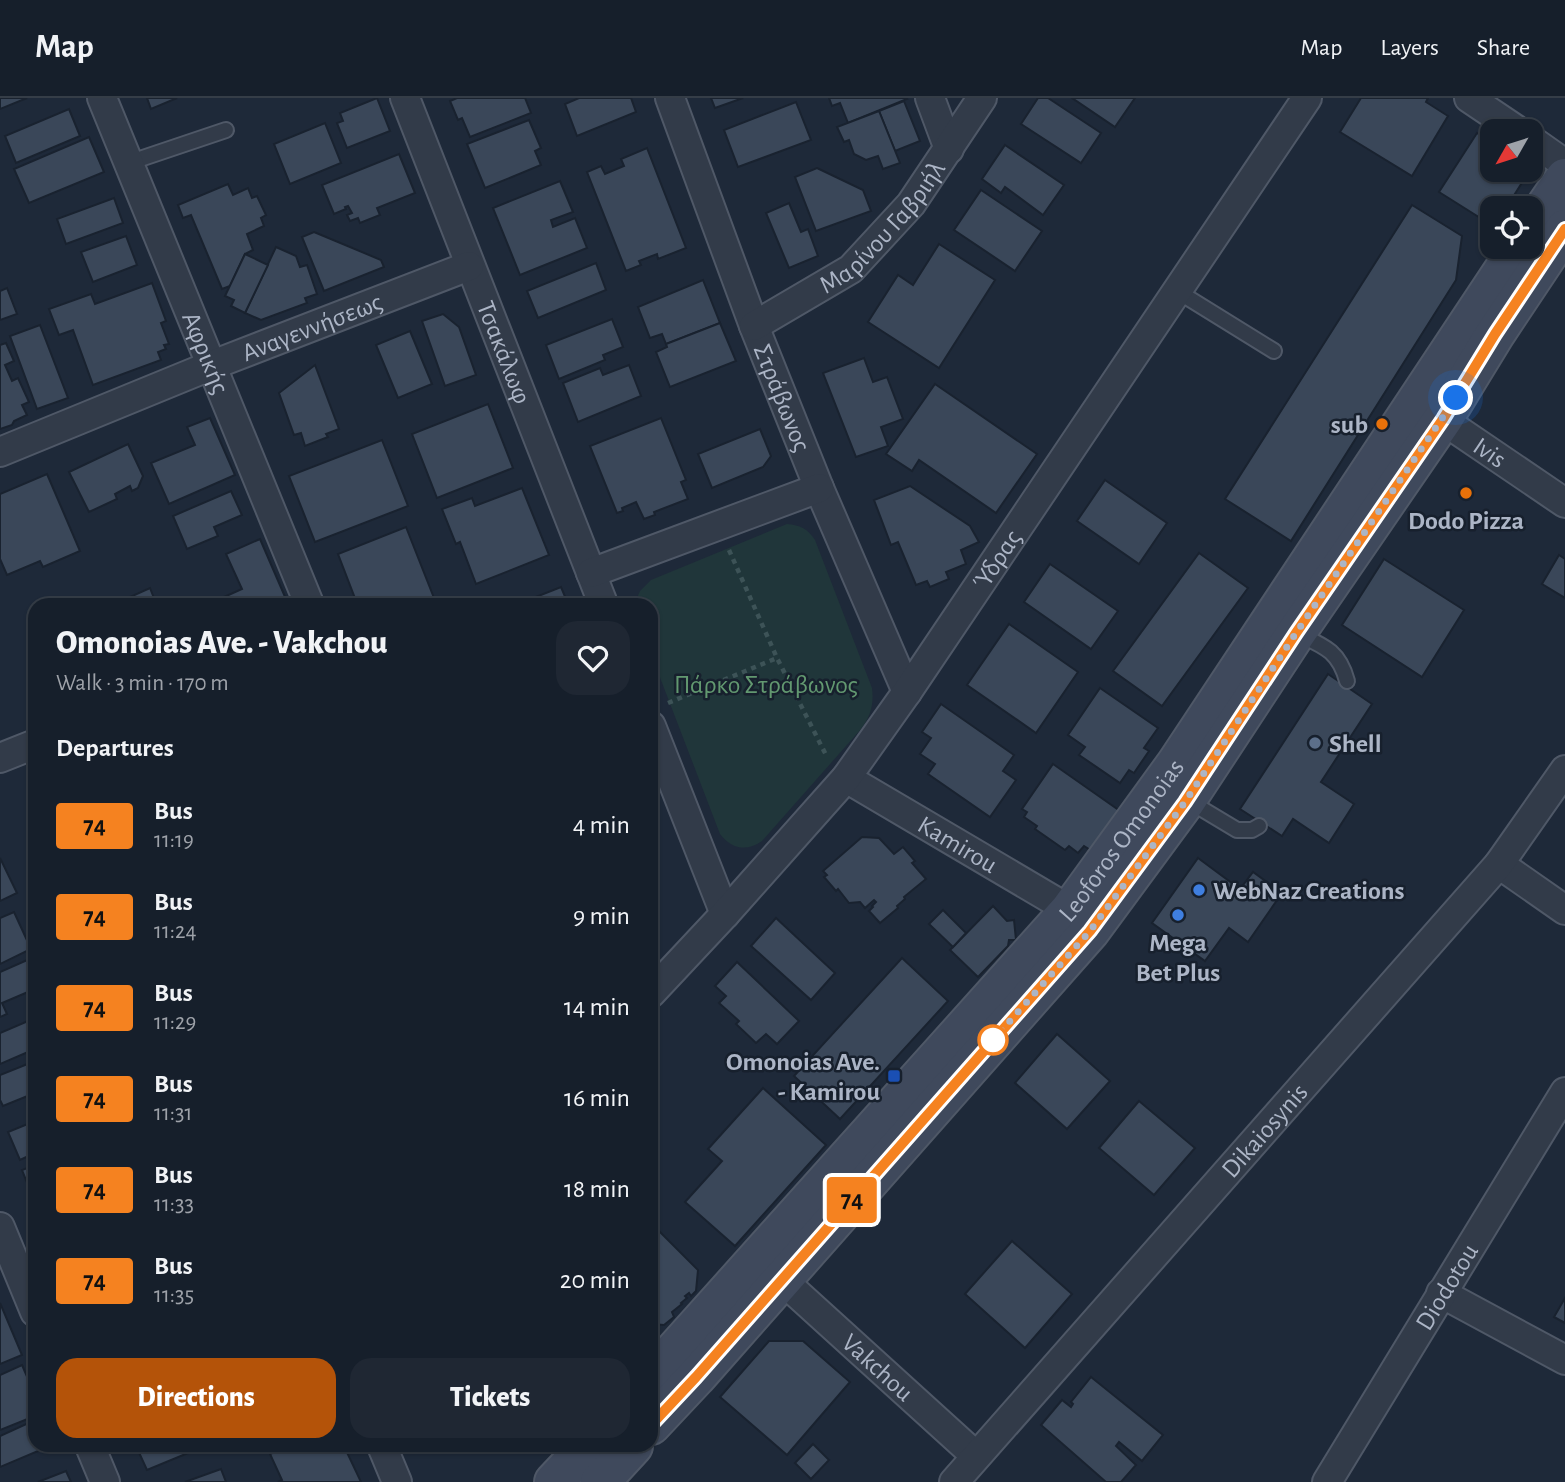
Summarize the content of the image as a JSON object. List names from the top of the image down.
{
  "streets": {
    "main road": ["Leoforos Omonoias"],
    "street": [
      "Μαρίνου Γαβριήλ",
      "Αναγεννήσεως",
      "Αφρικής",
      "Τσακάλωφ",
      "Στράβωνος",
      "Ivis",
      "Ύδρας",
      "Kamirou",
      "Dikaiosynis",
      "Diodotou",
      "Vakchou"
    ]
  },
  "crossings": [
    ["Μαρίνου Γαβριήλ", "Στράβωνος"],
    ["Αναγεννήσεως", "Αφρικής"],
    ["Αναγεννήσεως", "Τσακάλωφ"],
    ["Στράβωνος", "Ύδρας"],
    ["Ivis", "Leoforos Omonoias"],
    ["Ύδρας", "Kamirou"],
    ["Leoforos Omonoias", "Kamirou"],
    ["Leoforos Omonoias", "Vakchou"],
    ["Dikaiosynis", "Vakchou"]
  ],
  "parks": ["Πάρκο Στράβωνος"],
  "places": {
    "other": [
      "sub",
      "Dodo Pizza",
      "Shell",
      "WebNaz Creations",
      "Mega Bet Plus"
    ],
    "transit": ["Omonoias Ave. - Kamirou"]
  },
  "lines": ["bus line 74"],
  "north": "bottom left",
  "page": {
    "header": "Map",
    "nav": ["Map", "Layers", "Share"],
    "on_map": "74",
    "heading": [
      ["Omonoias Ave. - Vakchou", "Walk · 3 min · 170 m"],
      "Departures"
    ],
    "list": [
      {
        "mark": "74",
        "name": "Bus",
        "note": "11:19",
        "value": "4 min"
      },
      {
        "mark": "74",
        "name": "Bus",
        "note": "11:24",
        "value": "9 min"
      },
      {
        "mark": "74",
        "name": "Bus",
        "note": "11:29",
        "value": "14 min"
      },
      {
        "mark": "74",
        "name": "Bus",
        "note": "11:31",
        "value": "16 min"
      },
      {
        "mark": "74",
        "name": "Bus",
        "note": "11:33",
        "value": "18 min"
      },
      {
        "mark": "74",
        "name": "Bus",
        "note": "11:35",
        "value": "20 min"
      }
    ],
    "buttons": ["Directions", "Tickets"]
  }
}
